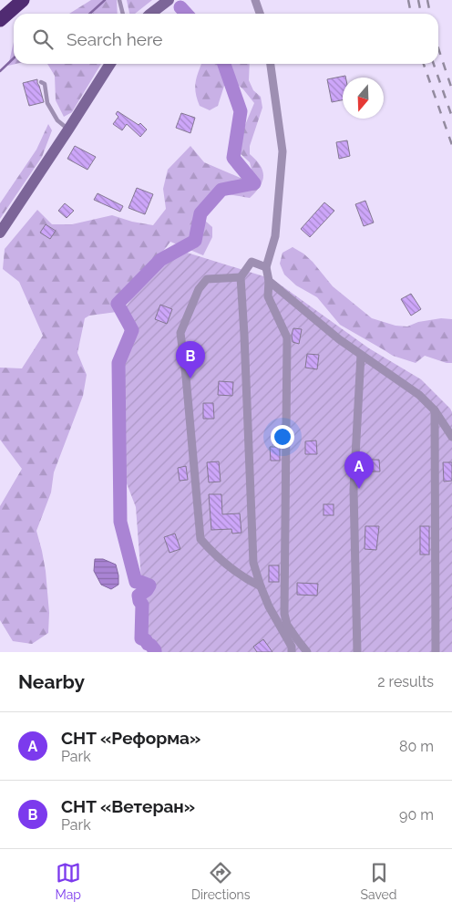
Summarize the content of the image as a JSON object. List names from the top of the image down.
{
  "north": "bottom",
  "page": {
    "search": "Search here",
    "pins": ["B", "A"],
    "heading": ["Nearby", "2 results"],
    "list": [
      {
        "mark": "A",
        "name": "СНТ «Реформа»",
        "note": "Park",
        "value": "80 m"
      },
      {
        "mark": "B",
        "name": "СНТ «Ветеран»",
        "note": "Park",
        "value": "90 m"
      }
    ],
    "nav": ["Map", "Directions", "Saved"]
  }
}
